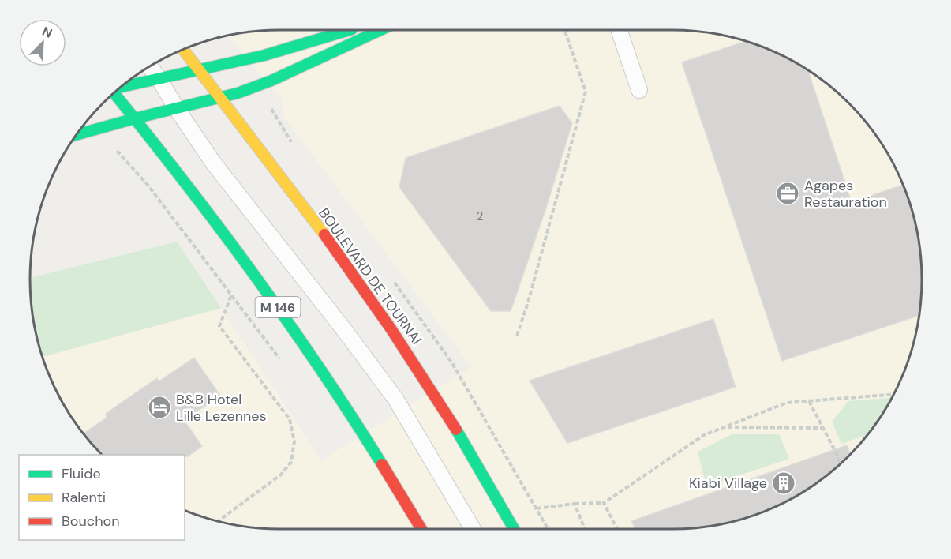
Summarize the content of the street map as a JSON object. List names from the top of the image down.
{
  "streets": {
    "main road": ["BOULEVARD DE TOURNAI", "M 146"]
  },
  "places": {
    "office": ["Agapes Restauration"],
    "hotel": ["B&B Hotel Lille Lezennes"],
    "building": ["Kiabi Village"]
  },
  "house_numbers": ["2"],
  "legend": ["Fluide", "Ralenti", "Bouchon"],
  "north": "top right"
}
